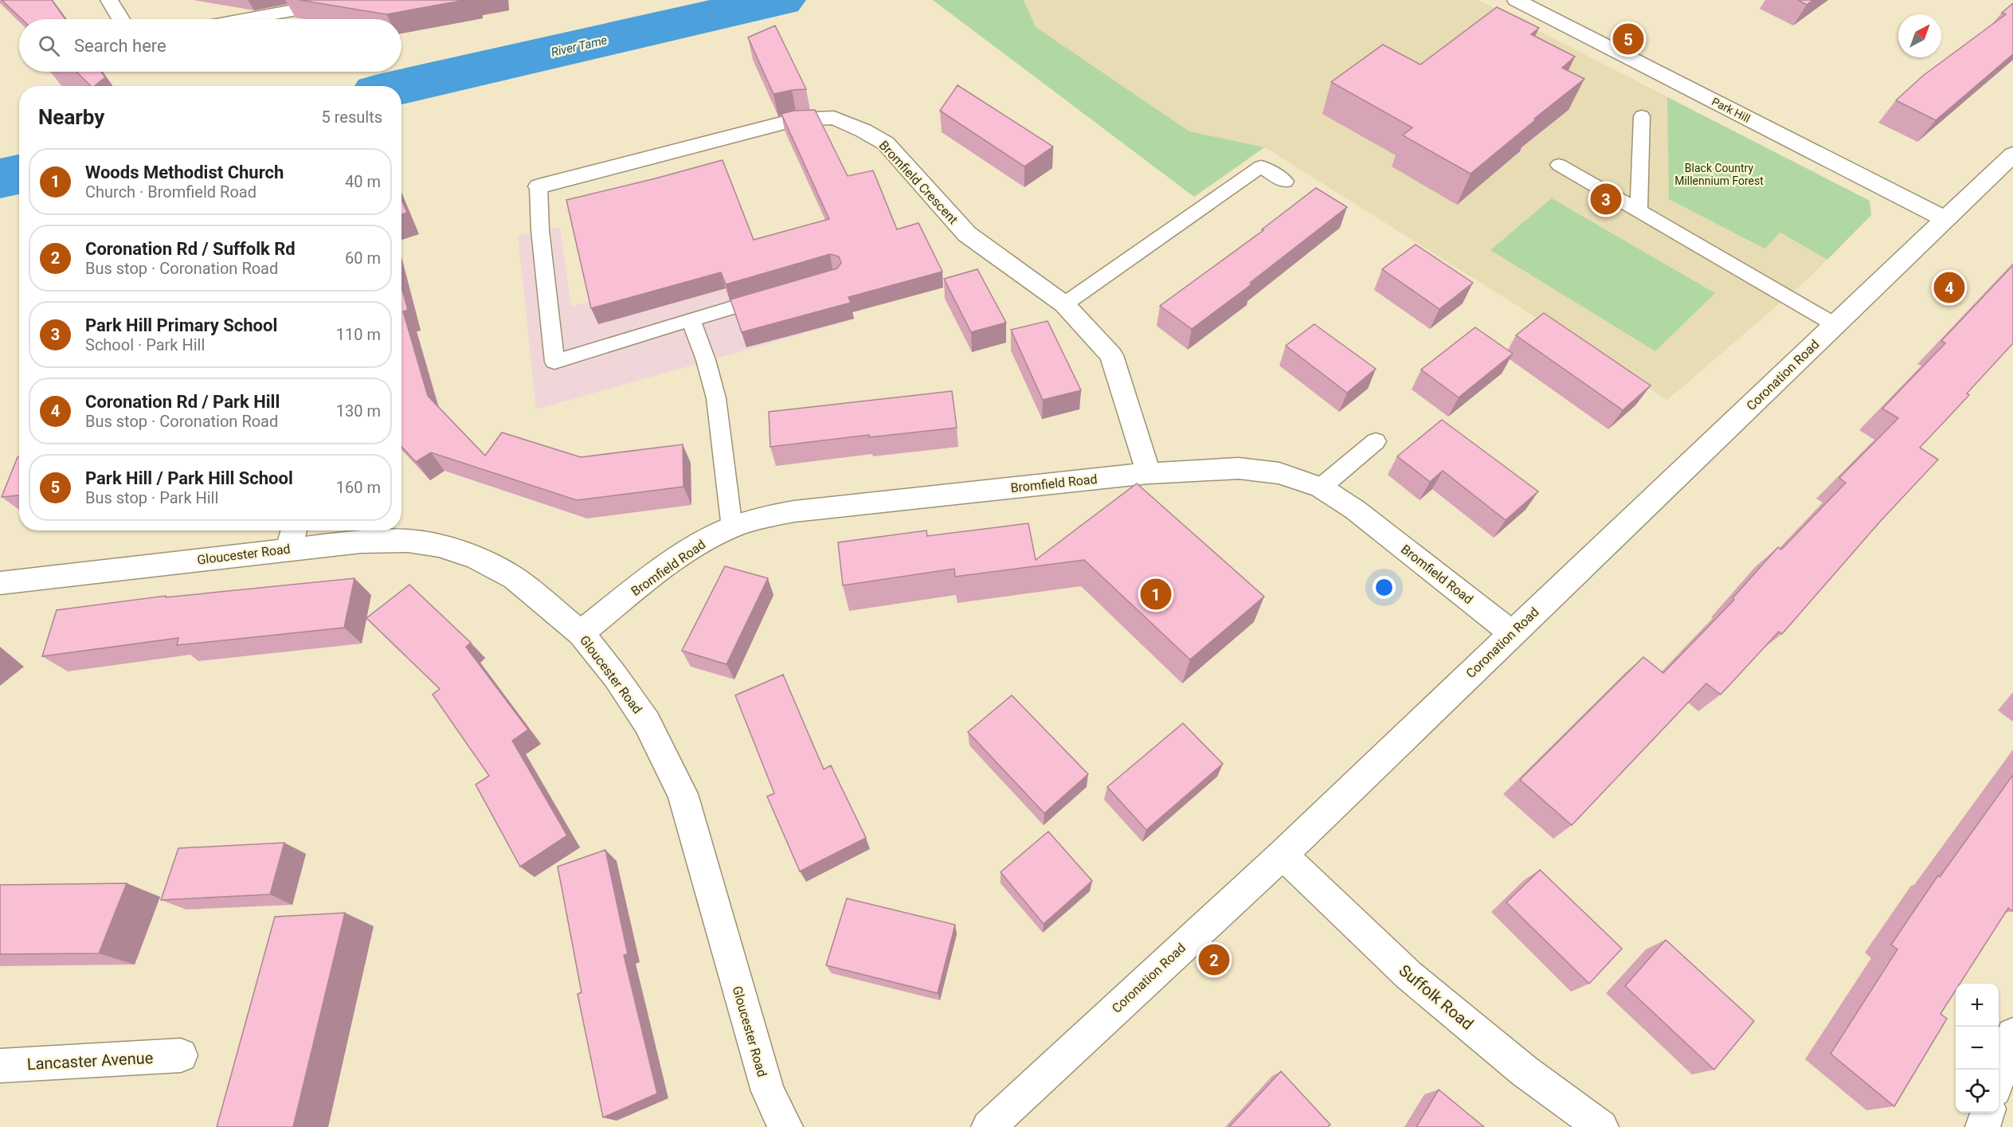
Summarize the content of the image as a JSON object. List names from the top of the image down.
{
  "streets": {
    "street": [
      "Park Hill",
      "Bromfield Crescent",
      "Coronation Road",
      "Bromfield Road",
      "Gloucester Road",
      "Suffolk Road",
      "Lancaster Avenue"
    ]
  },
  "crossings": [
    ["Park Hill", "Coronation Road"],
    ["Bromfield Crescent", "Bromfield Road"],
    ["Coronation Road", "Bromfield Road"],
    ["Coronation Road", "Suffolk Road"],
    ["Bromfield Road", "Gloucester Road"]
  ],
  "water": ["River Tame"],
  "parks": ["Black Country Millennium Forest"],
  "north": "top right",
  "page": {
    "search": "Search here",
    "pins": [
      "5",
      "3",
      "4",
      "1",
      "2"
    ],
    "heading": ["Nearby", "5 results"],
    "list": [
      {
        "mark": "1",
        "name": "Woods Methodist Church",
        "note": "Church · Bromfield Road",
        "value": "40 m"
      },
      {
        "mark": "2",
        "name": "Coronation Rd / Suffolk Rd",
        "note": "Bus stop · Coronation Road",
        "value": "60 m"
      },
      {
        "mark": "3",
        "name": "Park Hill Primary School",
        "note": "School · Park Hill",
        "value": "110 m"
      },
      {
        "mark": "4",
        "name": "Coronation Rd / Park Hill",
        "note": "Bus stop · Coronation Road",
        "value": "130 m"
      },
      {
        "mark": "5",
        "name": "Park Hill / Park Hill School",
        "note": "Bus stop · Park Hill",
        "value": "160 m"
      }
    ],
    "map_buttons": ["+", "−"]
  }
}
